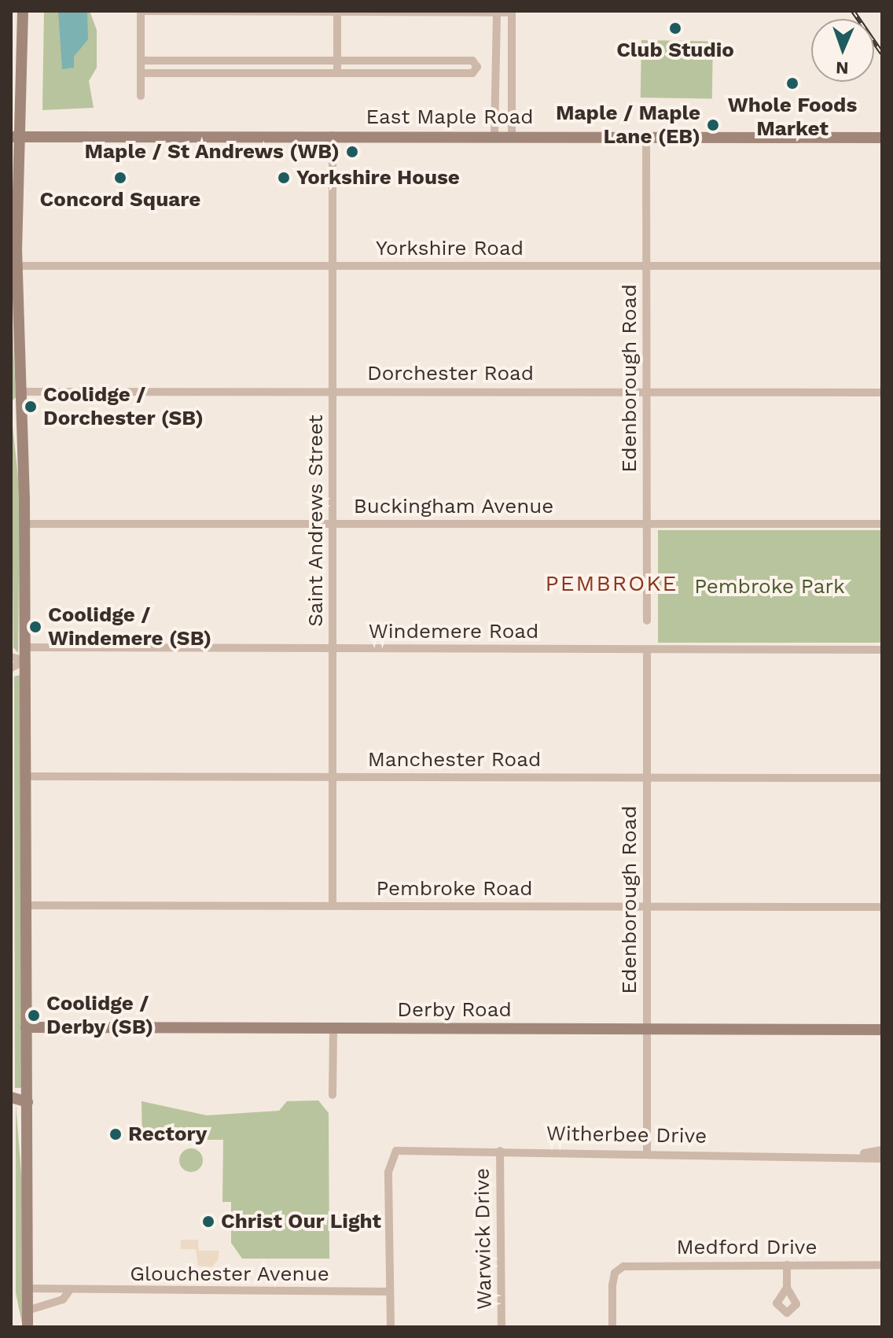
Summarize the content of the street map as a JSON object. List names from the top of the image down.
{
  "streets": {
    "main road": ["East Maple Road", "Derby Road"],
    "street": [
      "Yorkshire Road",
      "Dorchester Road",
      "Edenborough Road",
      "Buckingham Avenue",
      "Saint Andrews Street",
      "Windemere Road",
      "Manchester Road",
      "Pembroke Road",
      "Witherbee Drive",
      "Warwick Drive",
      "Medford Drive",
      "Glouchester Avenue"
    ]
  },
  "crossings": [
    ["East Maple Road", "Edenborough Road"],
    ["East Maple Road", "Saint Andrews Street"],
    ["Yorkshire Road", "Edenborough Road"],
    ["Yorkshire Road", "Saint Andrews Street"],
    ["Dorchester Road", "Edenborough Road"],
    ["Dorchester Road", "Saint Andrews Street"],
    ["Edenborough Road", "Buckingham Avenue"],
    ["Edenborough Road", "Windemere Road"],
    ["Edenborough Road", "Manchester Road"],
    ["Edenborough Road", "Pembroke Road"],
    ["Edenborough Road", "Derby Road"],
    ["Edenborough Road", "Witherbee Drive"],
    ["Buckingham Avenue", "Saint Andrews Street"],
    ["Saint Andrews Street", "Windemere Road"],
    ["Saint Andrews Street", "Manchester Road"],
    ["Saint Andrews Street", "Pembroke Road"],
    ["Witherbee Drive", "Warwick Drive"],
    ["Witherbee Drive", "Glouchester Avenue"]
  ],
  "districts": ["PEMBROKE"],
  "parks": ["Pembroke Park"],
  "places": [
    "Club Studio",
    "Whole Foods Market",
    "Maple / Maple Lane (EB)",
    "Maple / St Andrews (WB)",
    "Concord Square",
    "Yorkshire House",
    "Coolidge / Dorchester (SB)",
    "Coolidge / Windemere (SB)",
    "Coolidge / Derby (SB)",
    "Rectory",
    "Christ Our Light"
  ],
  "north": "bottom"
}
